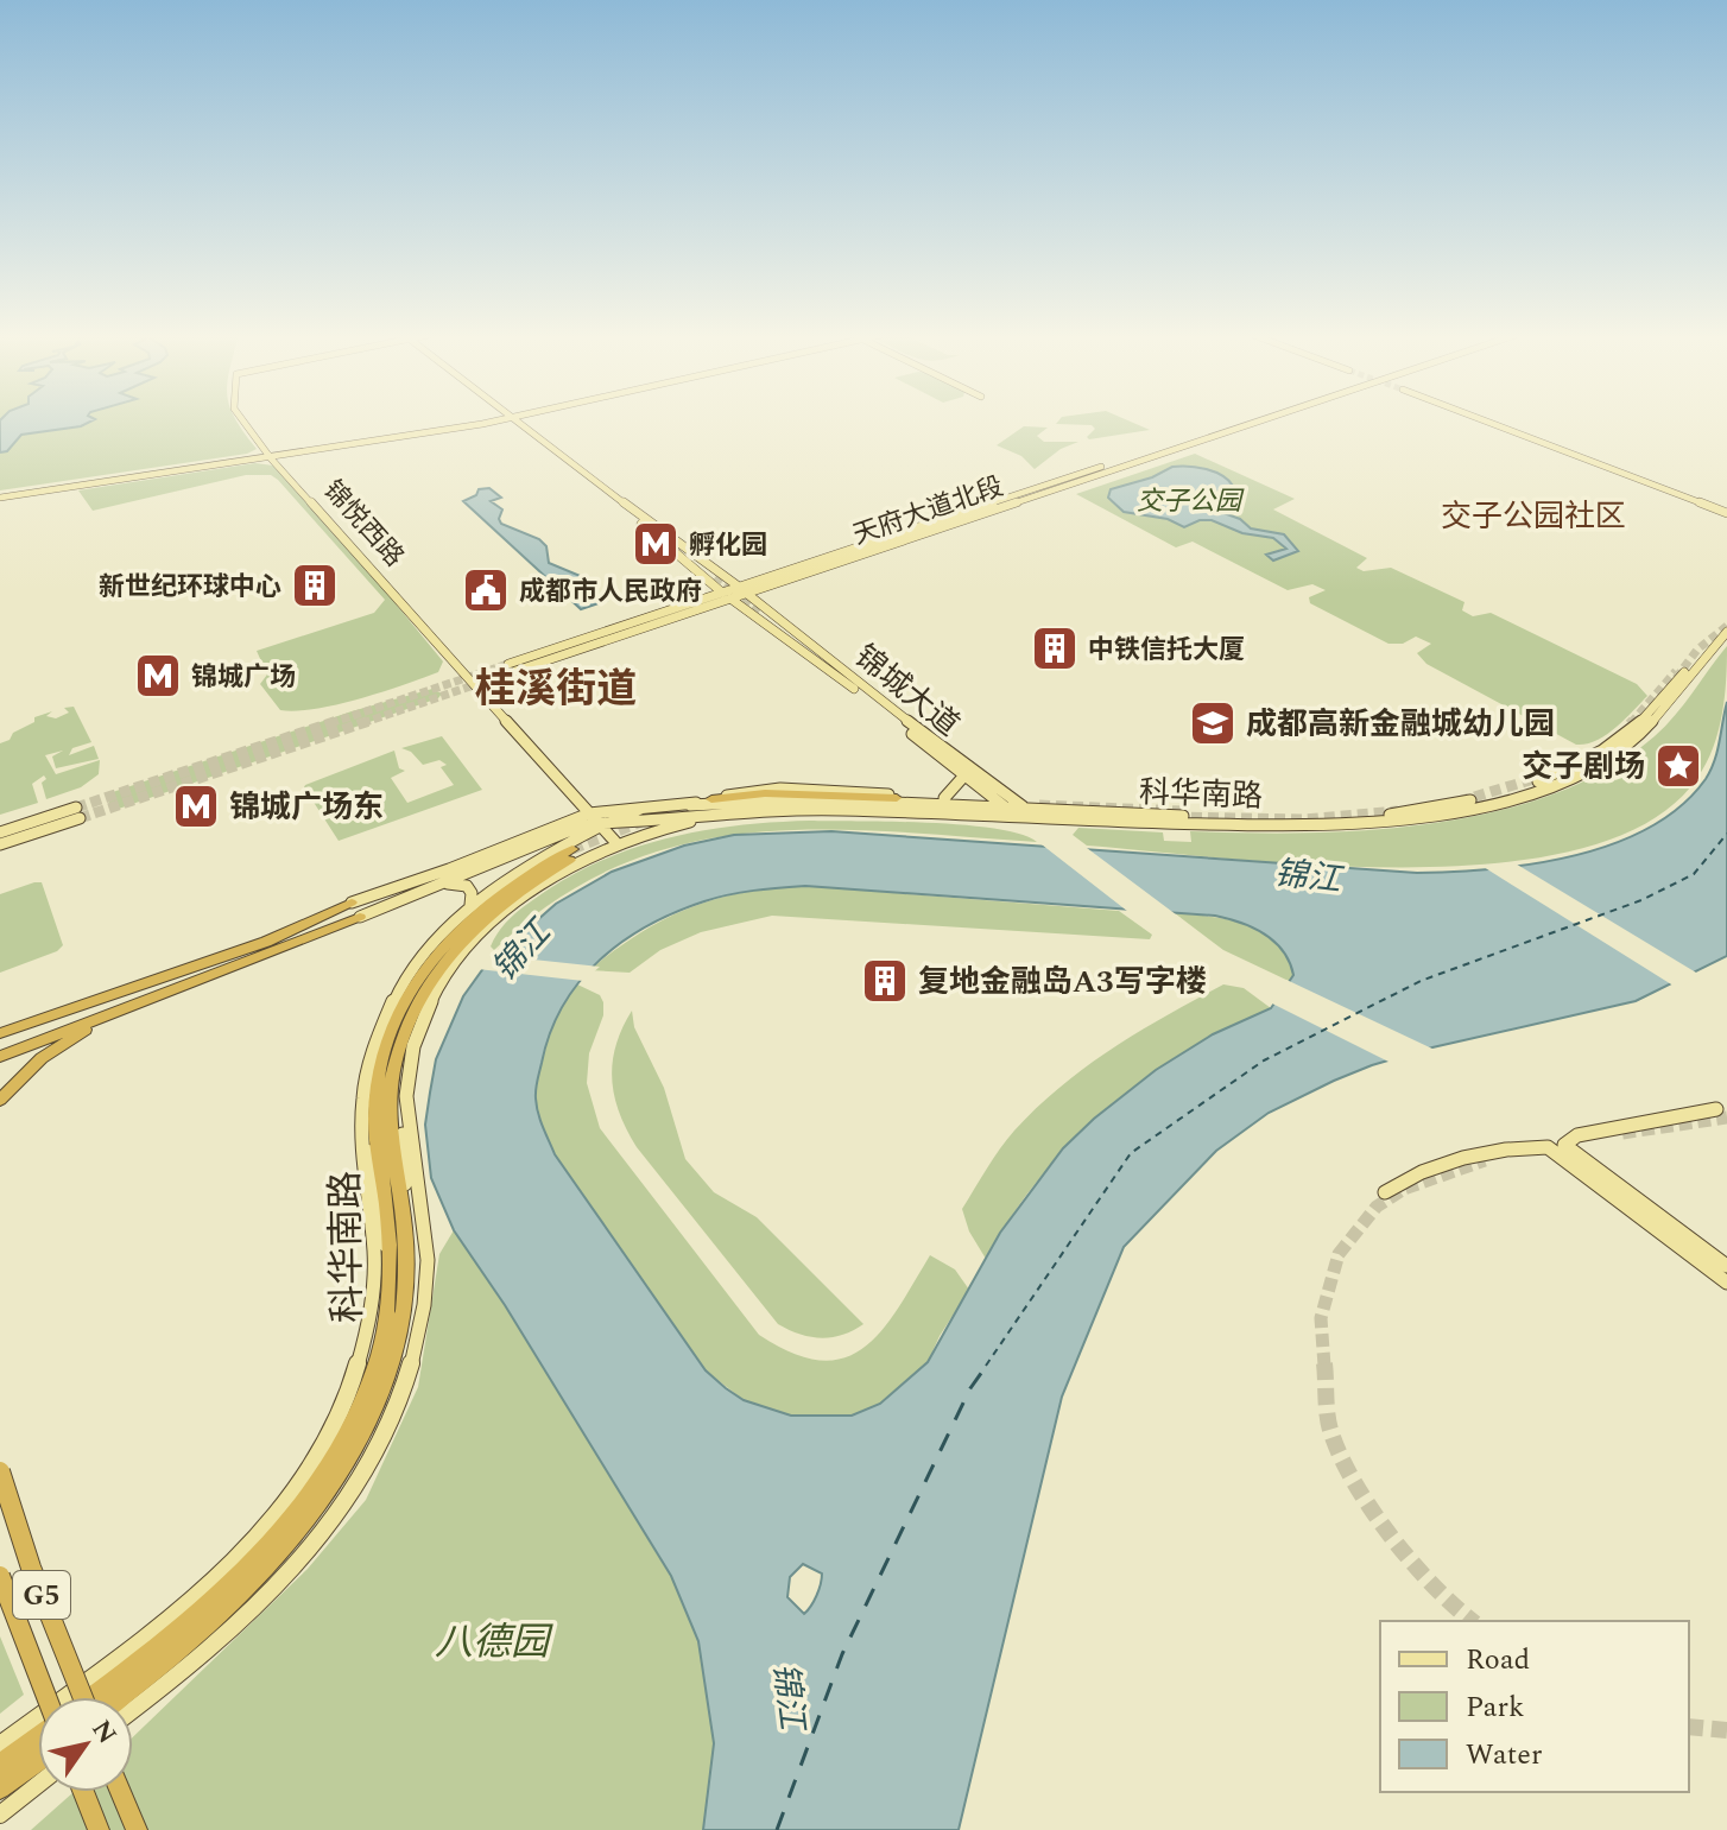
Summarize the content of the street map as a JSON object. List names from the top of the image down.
{
  "streets": {
    "highway": ["科华南路", "G5"],
    "main road": ["天府大道北段", "锦悦西路", "锦城大道"]
  },
  "crossings": [
    ["天府大道北段", "锦城大道"],
    ["锦悦西路", "科华南路"],
    ["锦城大道", "科华南路"]
  ],
  "districts": ["交子公园社区", "桂溪街道"],
  "water": ["锦江"],
  "parks": ["交子公园", "八德园"],
  "places": {
    "metro station": ["孵化园", "锦城广场", "锦城广场东"],
    "building": ["新世纪环球中心", "中铁信托大厦", "复地金融岛A3写字楼"],
    "public building": ["成都市人民政府"],
    "school or university": ["成都高新金融城幼儿园"],
    "place": ["交子剧场"]
  },
  "legend": ["Road", "Park", "Water"],
  "north": "top right"
}
